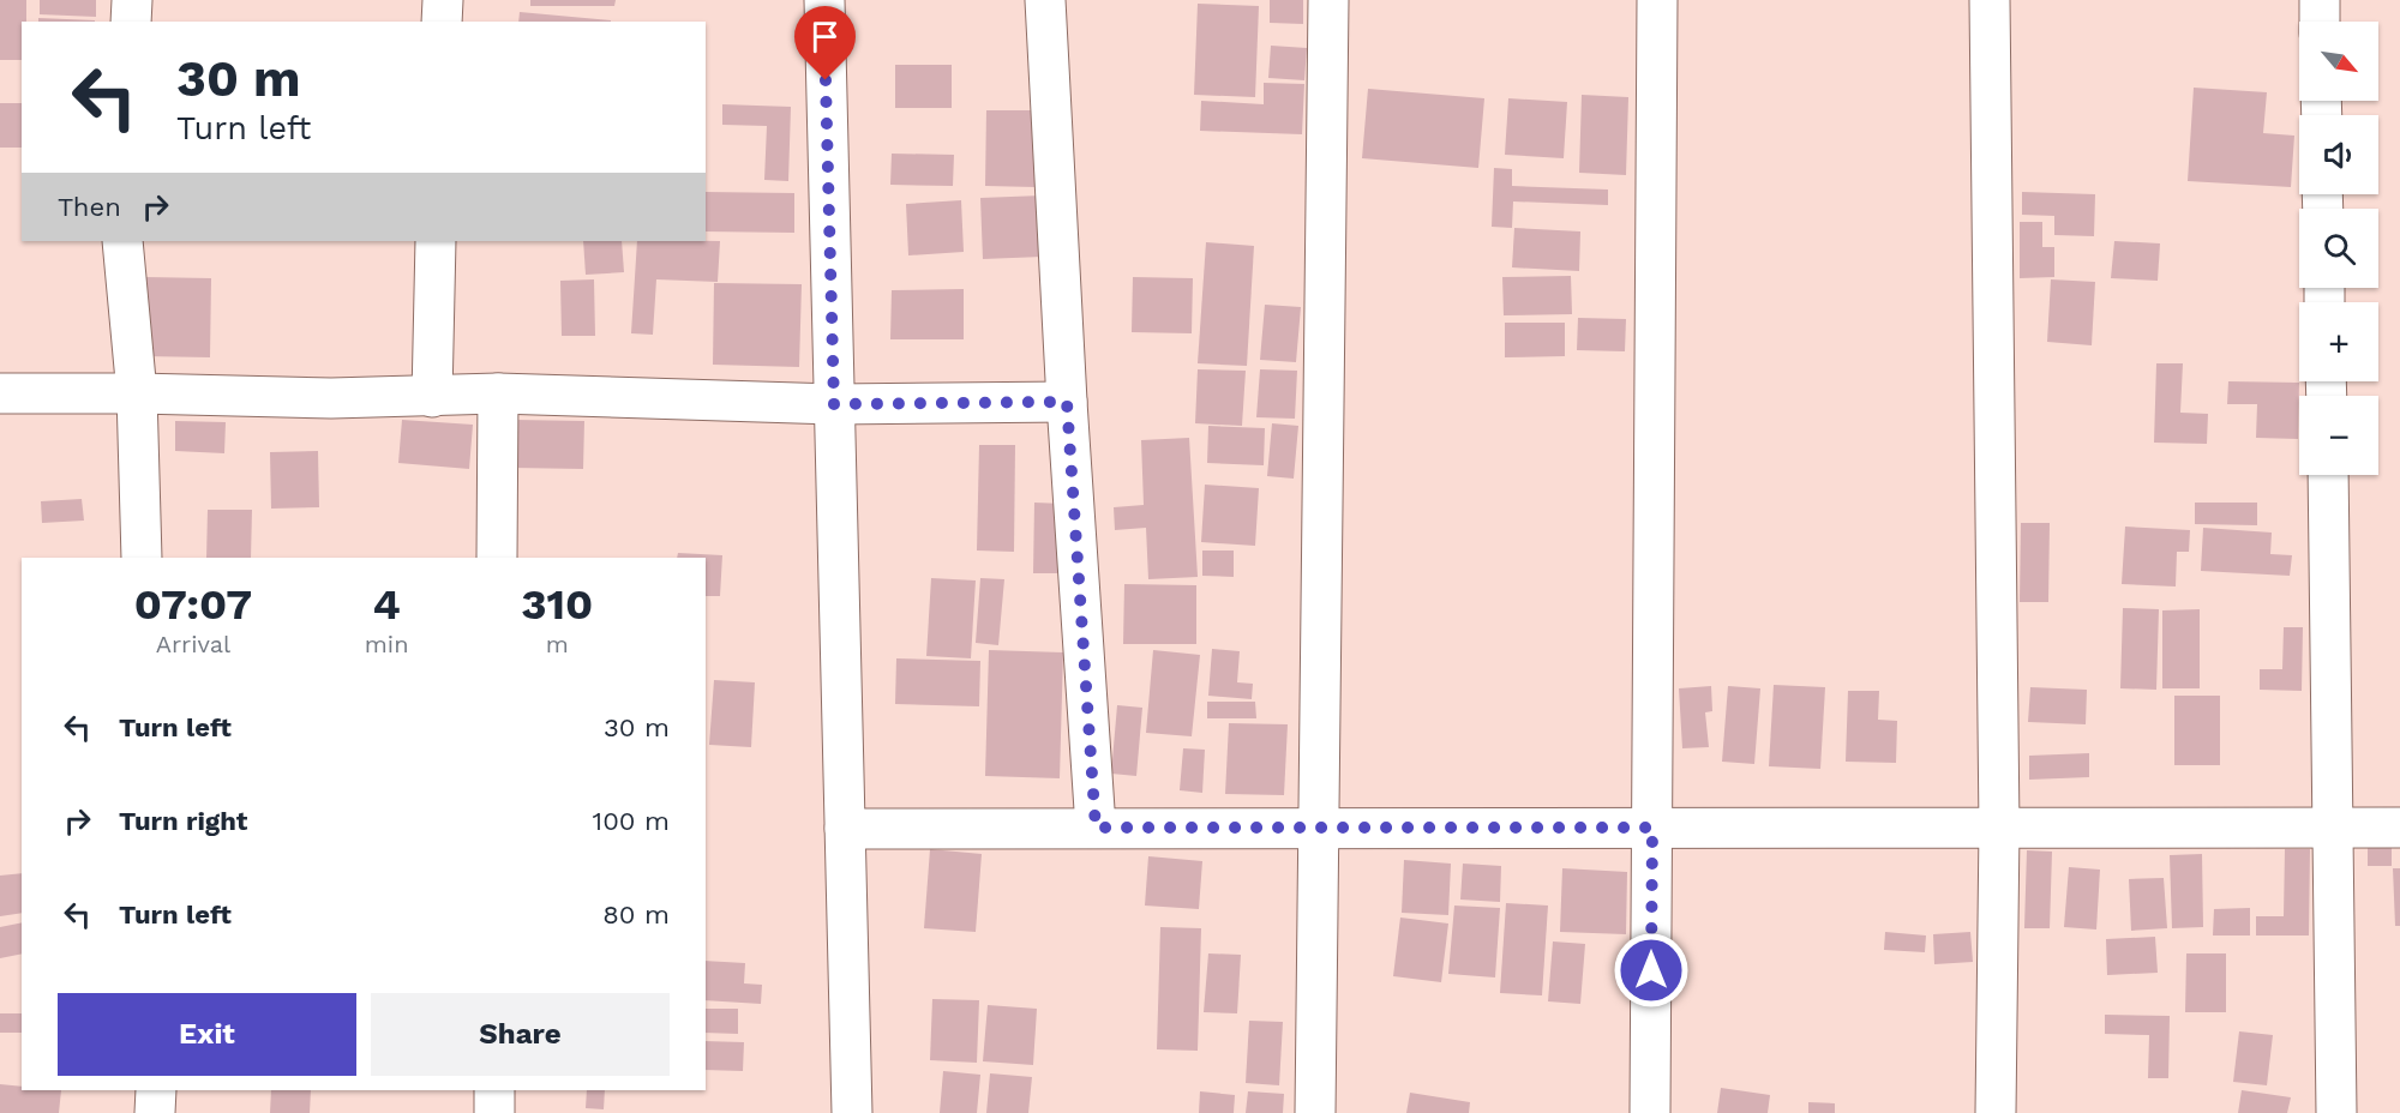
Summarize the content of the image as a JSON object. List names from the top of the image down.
{
  "north": "bottom right",
  "page": {
    "map_buttons": ["+", "−"],
    "turn": ["30 m", "Turn left"],
    "then": "Then",
    "eta": [
      "07:07",
      "Arrival",
      "4",
      "min",
      "310",
      "m"
    ],
    "list": [
      {
        "name": "Turn left",
        "value": "30 m"
      },
      {
        "name": "Turn right",
        "value": "100 m"
      },
      {
        "name": "Turn left",
        "value": "80 m"
      }
    ],
    "buttons": ["Exit", "Share"]
  }
}
